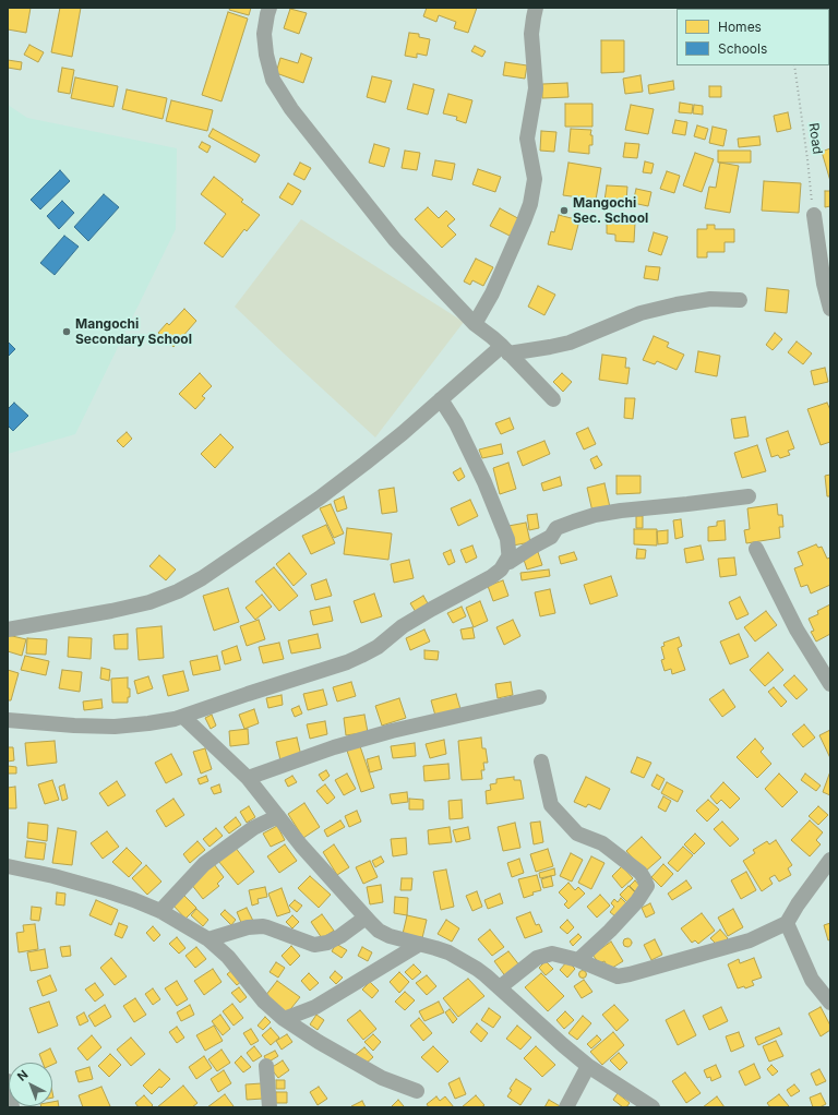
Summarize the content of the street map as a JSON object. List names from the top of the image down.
{
  "streets": {
    "path": ["Road"]
  },
  "places": ["Mangochi Sec. School", "Mangochi Secondary School"],
  "legend": ["Homes", "Schools"],
  "north": "top left"
}
